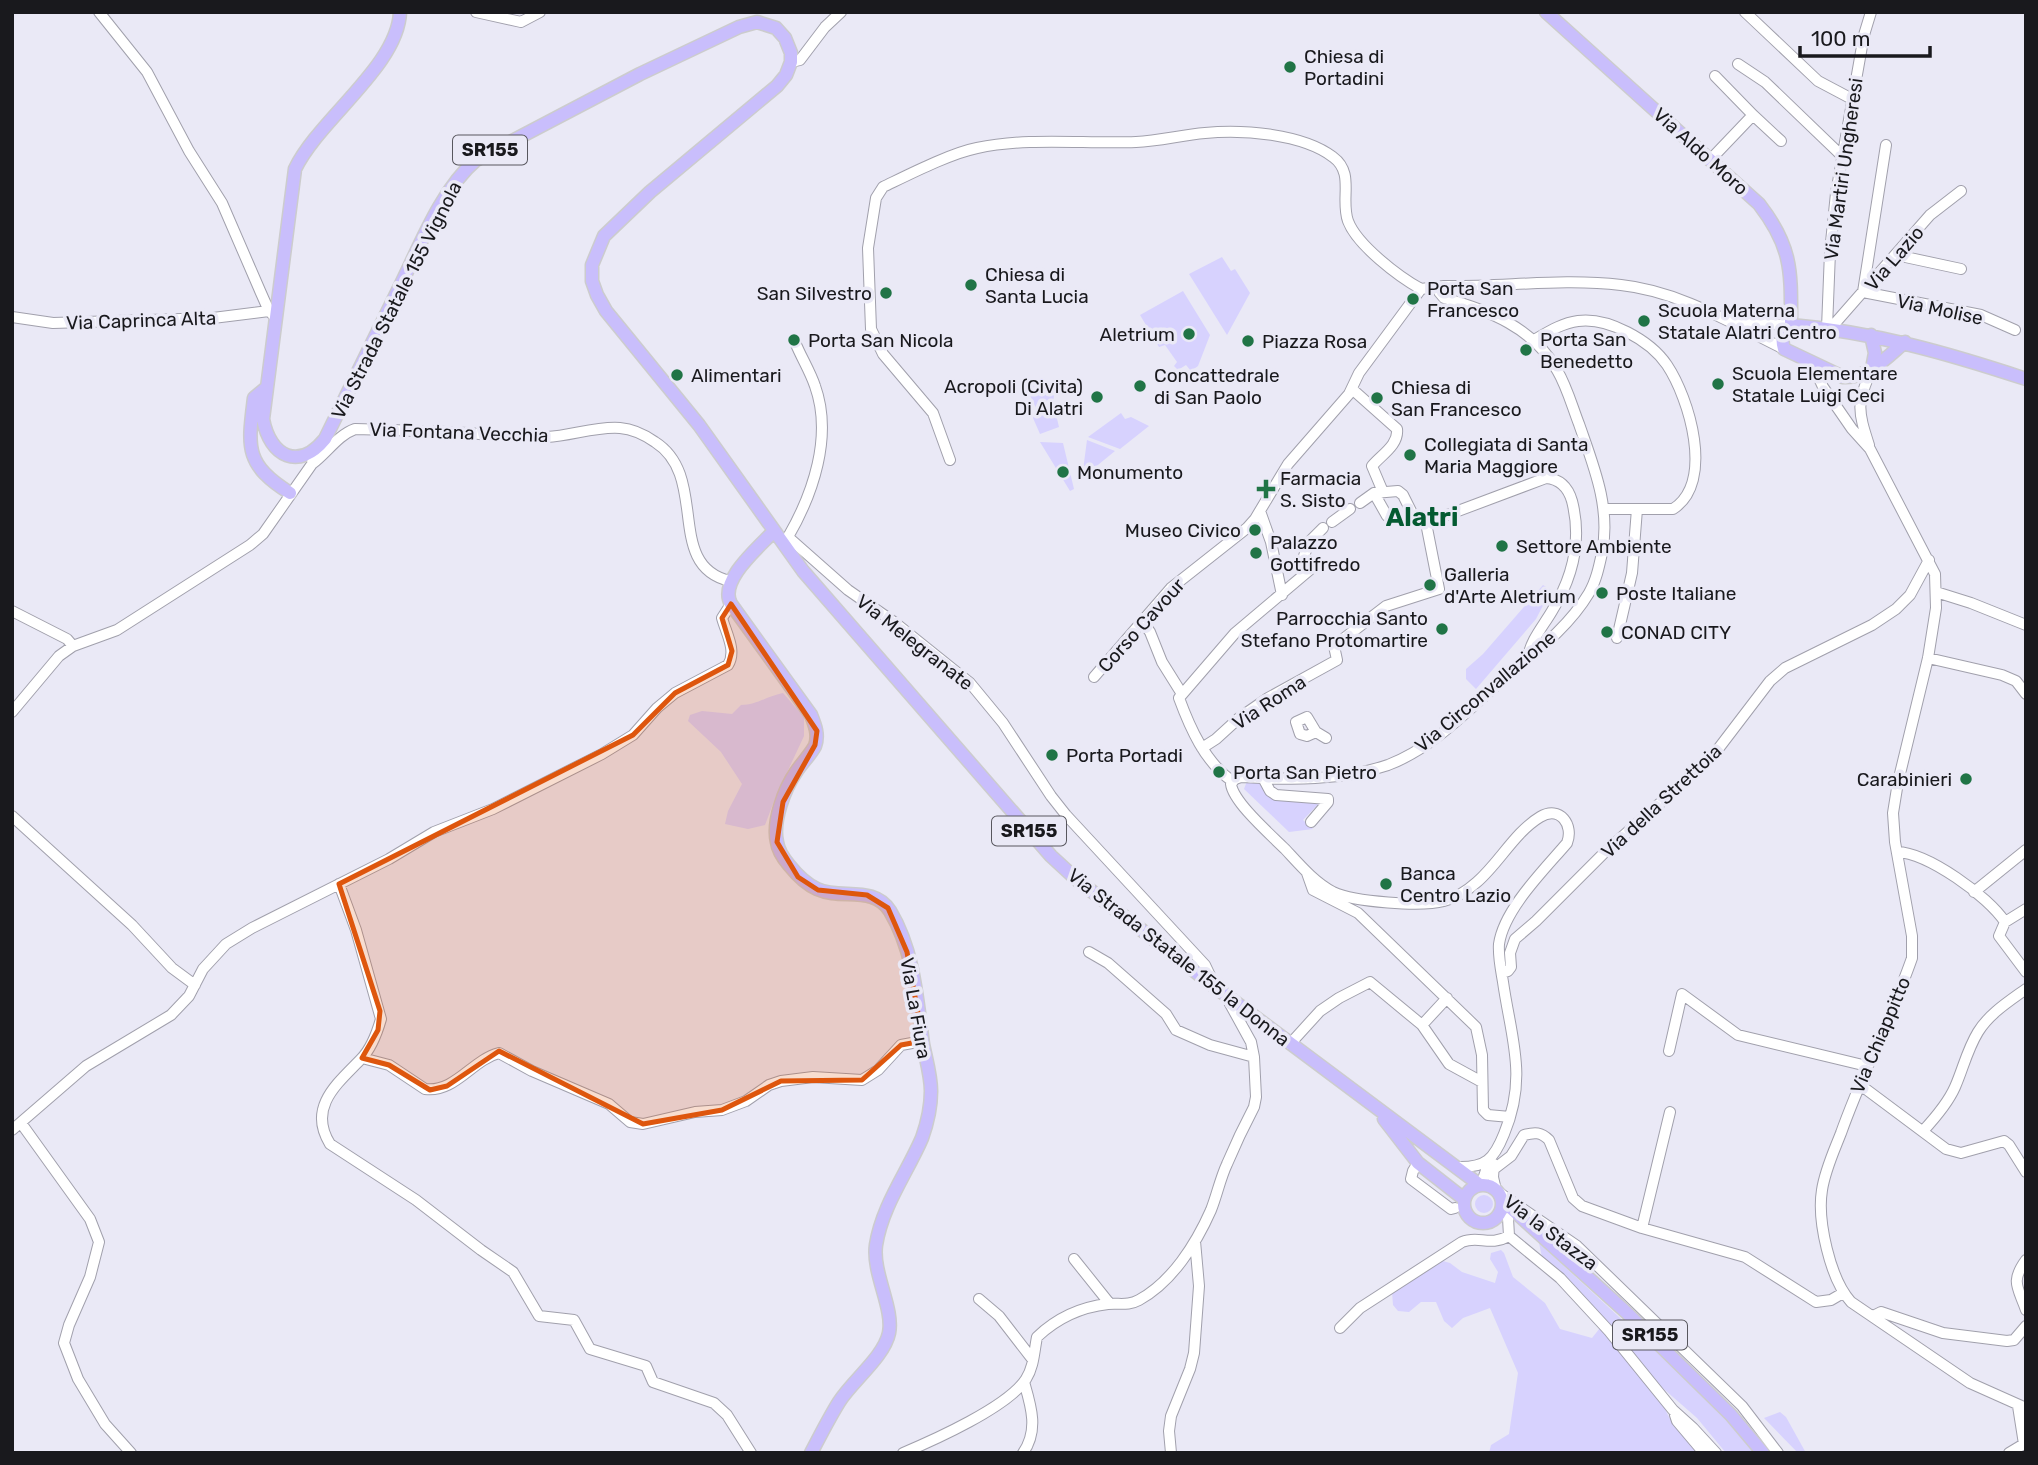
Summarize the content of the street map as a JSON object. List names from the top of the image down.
{
  "streets": {
    "main road": [
      "SR155",
      "Via Aldo Moro",
      "Via Strada Statale 155 Vignola",
      "Via Strada Statale 155 la Donna",
      "Via La Fiura"
    ],
    "street": [
      "Via Martiri Ungheresi",
      "Via Lazio",
      "Via Molise",
      "Via Caprinca Alta",
      "Via Fontana Vecchia",
      "Corso Cavour",
      "Via Melegranate",
      "Via Circonvallazione",
      "Via Roma",
      "Via della Strettoia",
      "Via Chiappitto",
      "Via la Stazza"
    ]
  },
  "crossings": [
    ["Via Martiri Ungheresi", "Via Lazio"],
    ["Via Lazio", "Via Molise"],
    ["Via Strada Statale 155 Vignola", "Via Strada Statale 155 la Donna"],
    ["Via Melegranate", "Via Strada Statale 155 la Donna"],
    ["Via della Strettoia", "Via Chiappitto"]
  ],
  "districts": ["Alatri"],
  "places": {
    "other": [
      "Chiesa di Portadini",
      "Chiesa di Santa Lucia",
      "San Silvestro",
      "Porta San Francesco",
      "Scuola Materna Statale Alatri Centro",
      "Aletrium",
      "Porta San Nicola",
      "Piazza Rosa",
      "Porta San Benedetto",
      "Alimentari",
      "Scuola Elementare Statale Luigi Ceci",
      "Concattedrale di San Paolo",
      "Acropoli (Civita) Di Alatri",
      "Chiesa di San Francesco",
      "Collegiata di Santa Maria Maggiore",
      "Monumento",
      "Museo Civico",
      "Settore Ambiente",
      "Palazzo Gottifredo",
      "Galleria d'Arte Aletrium",
      "Poste Italiane",
      "Parrocchia Santo Stefano Protomartire",
      "CONAD CITY",
      "Porta Portadi",
      "Porta San Pietro",
      "Carabinieri",
      "Banca Centro Lazio"
    ],
    "health": ["Farmacia S. Sisto"]
  },
  "scale_bar": "100 m"
}
